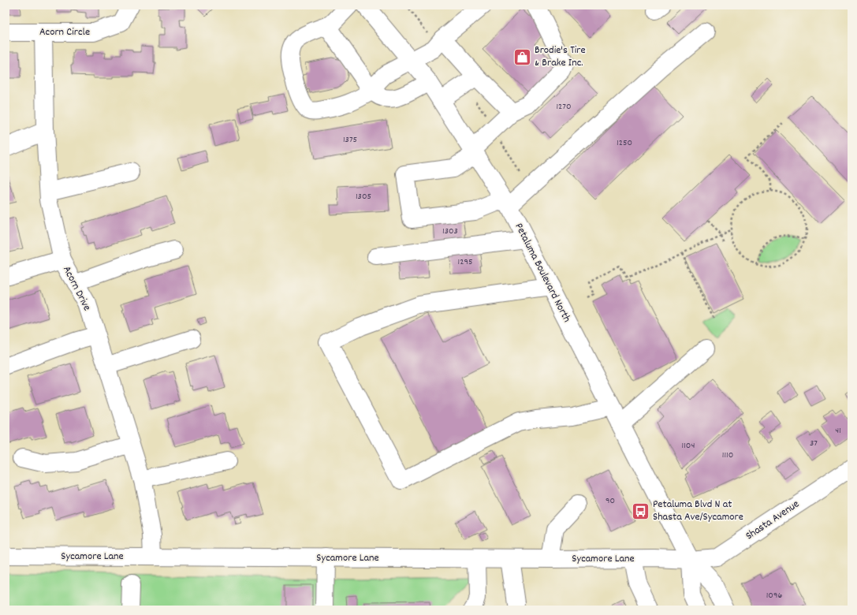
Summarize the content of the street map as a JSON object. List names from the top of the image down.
{
  "streets": {
    "street": [
      "Acorn Circle",
      "Petaluma Boulevard North",
      "Acorn Drive",
      "Shasta Avenue",
      "Sycamore Lane"
    ]
  },
  "crossings": [
    ["Acorn Circle", "Acorn Drive"],
    ["Petaluma Boulevard North", "Shasta Avenue"],
    ["Petaluma Boulevard North", "Sycamore Lane"],
    ["Acorn Drive", "Sycamore Lane"],
    ["Shasta Avenue", "Sycamore Lane"]
  ],
  "places": {
    "shop": ["Brodie's Tire & Brake Inc."],
    "bus stop": ["Petaluma Blvd N at Shasta Ave/Sycamore"]
  },
  "house_numbers": [
    "1270",
    "1375",
    "1250",
    "1305",
    "1303",
    "1295",
    "41",
    "37",
    "1104",
    "1110",
    "90",
    "1096"
  ]
}
